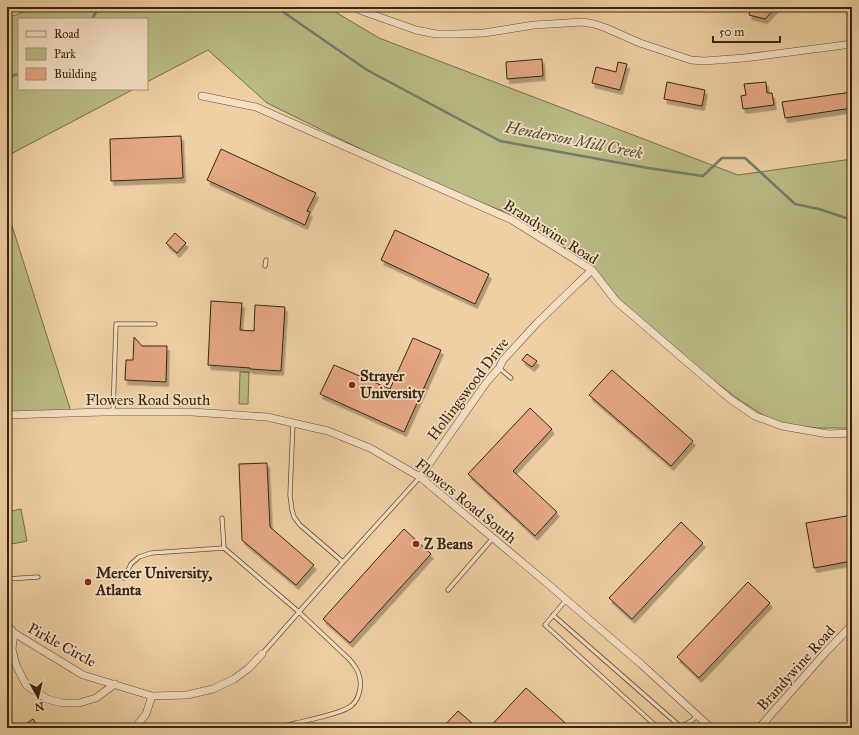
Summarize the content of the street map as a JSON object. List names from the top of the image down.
{
  "streets": {
    "street": [
      "Brandywine Road",
      "Hollingswood Drive",
      "Flowers Road South",
      "Pirkle Circle"
    ]
  },
  "crossings": [
    ["Brandywine Road", "Hollingswood Drive"],
    ["Hollingswood Drive", "Flowers Road South"]
  ],
  "water": ["Henderson Mill Creek"],
  "places": ["Strayer University", "Z Beans", "Mercer University, Atlanta"],
  "legend": ["Road", "Park", "Building"],
  "scale_bar": "50 m",
  "north": "bottom"
}
